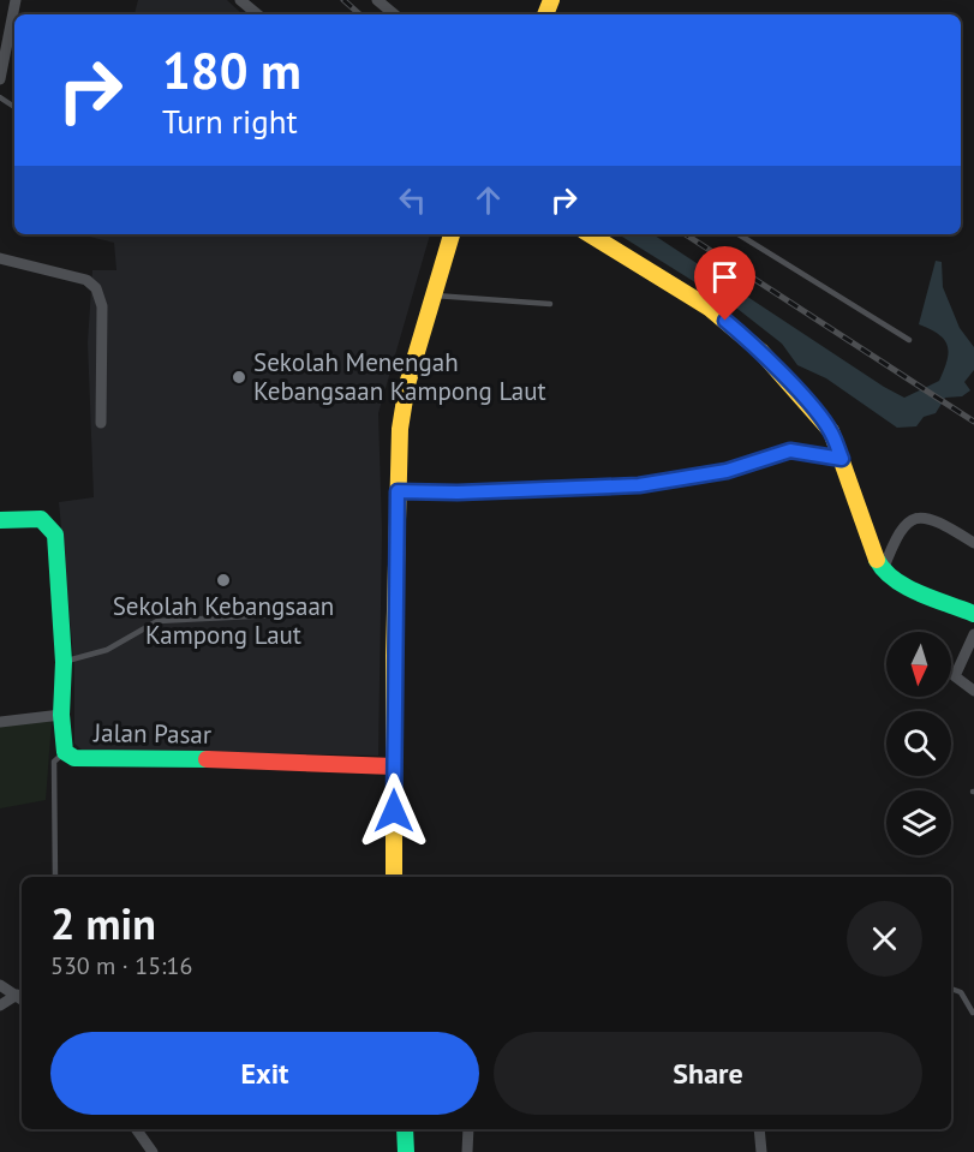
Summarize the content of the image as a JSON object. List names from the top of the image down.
{
  "streets": {
    "street": ["Jalan Pasar"]
  },
  "places": ["Sekolah Menengah Kebangsaan Kampong Laut", "Sekolah Kebangsaan Kampong Laut"],
  "north": "bottom",
  "page": {
    "turn": ["180 m", "Turn right"],
    "heading": ["2 min", "530 m · 15:16"],
    "buttons": ["Exit", "Share"]
  }
}
